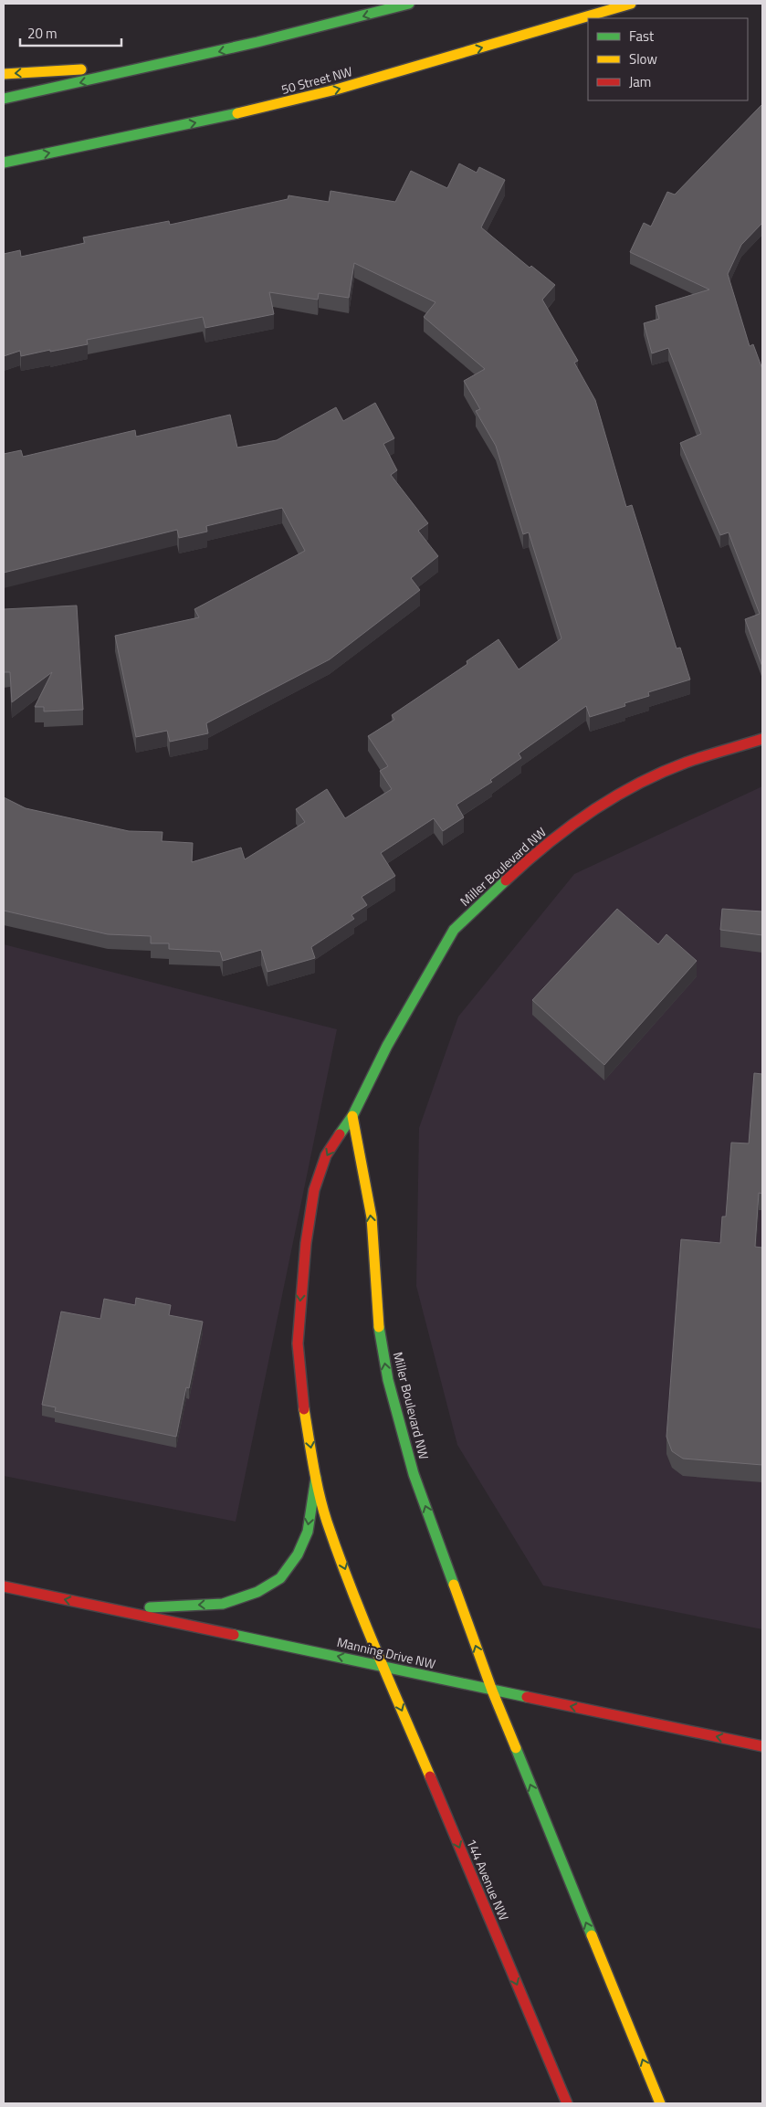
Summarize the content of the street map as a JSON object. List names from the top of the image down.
{
  "streets": {
    "main road": [
      "50 Street NW",
      "Miller Boulevard NW",
      "Manning Drive NW",
      "144 Avenue NW"
    ]
  },
  "crossings": [
    ["Miller Boulevard NW", "Manning Drive NW"],
    ["Miller Boulevard NW", "144 Avenue NW"],
    ["Manning Drive NW", "144 Avenue NW"]
  ],
  "one_way": ["Manning Drive NW"],
  "legend": ["Fast", "Slow", "Jam"],
  "scale_bar": "20 m"
}
